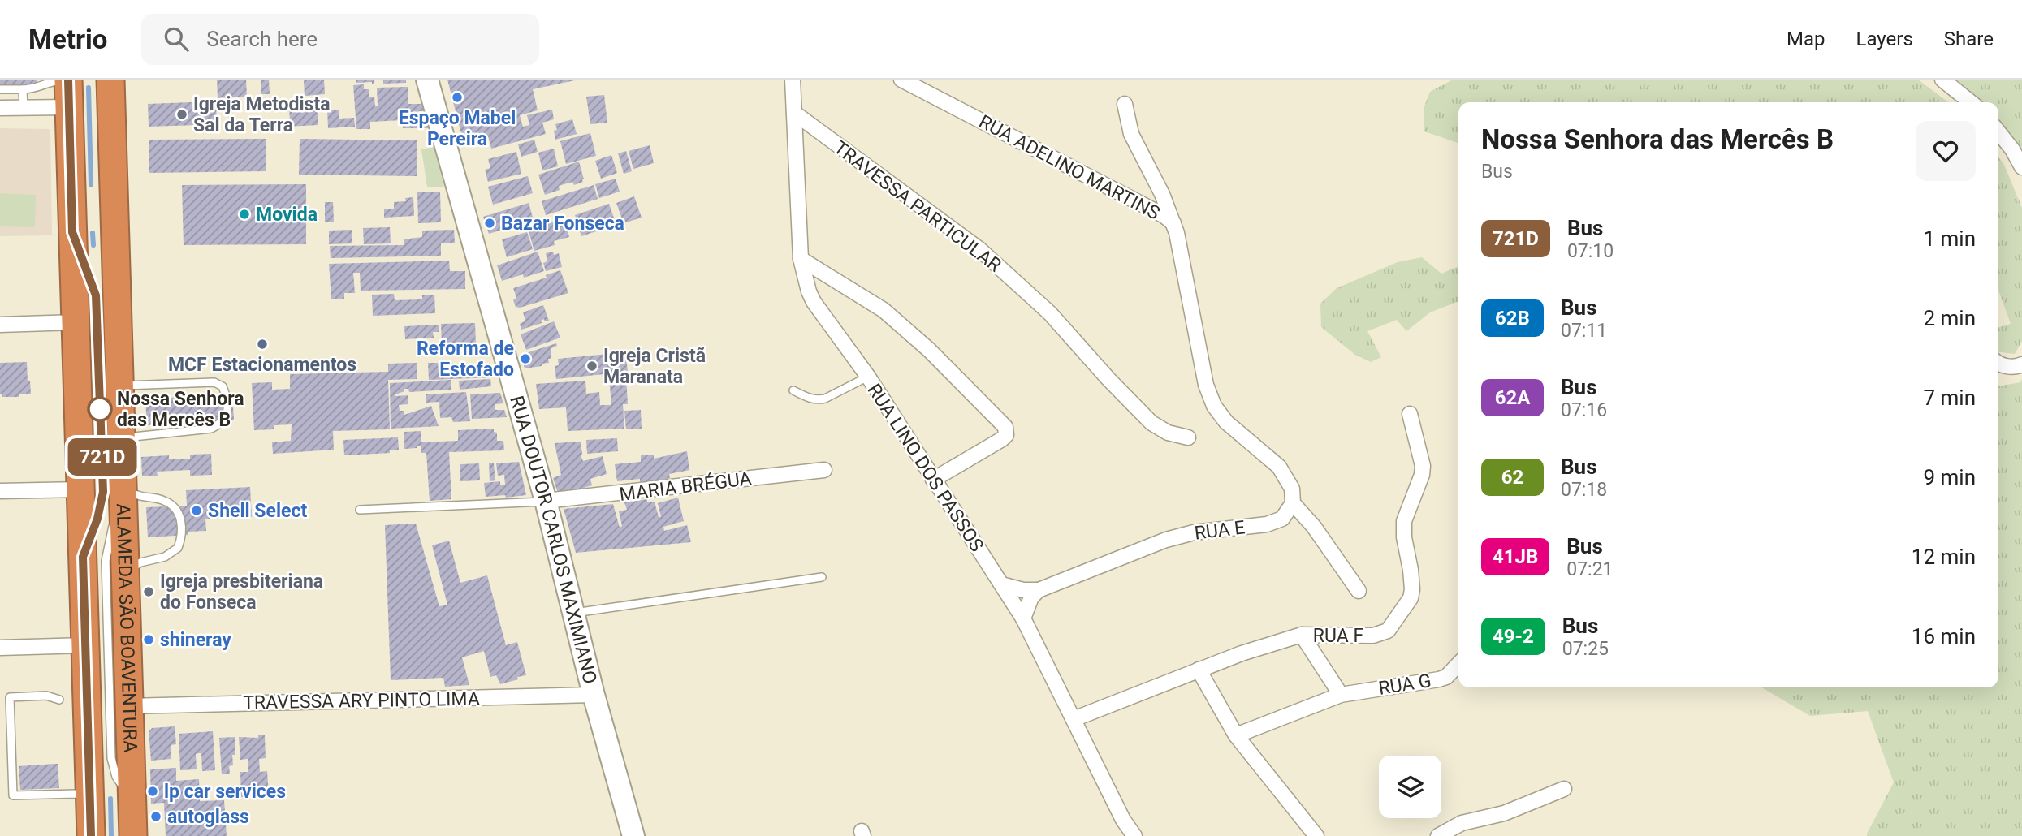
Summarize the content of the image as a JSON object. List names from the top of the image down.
{
  "streets": {
    "highway": ["ALAMEDA SÃO BOAVENTURA"],
    "main road": ["RUA DOUTOR CARLOS MAXIMIANO"],
    "street": [
      "RUA ADELINO MARTINS",
      "TRAVESSA PARTICULAR",
      "RUA LINO DOS PASSOS",
      "MARIA BRÉGUA",
      "RUA E",
      "RUA F",
      "RUA G",
      "TRAVESSA ARY PINTO LIMA"
    ]
  },
  "crossings": [
    ["RUA ADELINO MARTINS", "RUA E"],
    ["TRAVESSA PARTICULAR", "RUA LINO DOS PASSOS"],
    ["RUA LINO DOS PASSOS", "RUA E"],
    ["RUA LINO DOS PASSOS", "RUA F"],
    ["MARIA BRÉGUA", "RUA DOUTOR CARLOS MAXIMIANO"],
    ["RUA DOUTOR CARLOS MAXIMIANO", "TRAVESSA ARY PINTO LIMA"],
    ["ALAMEDA SÃO BOAVENTURA", "TRAVESSA ARY PINTO LIMA"]
  ],
  "places": [
    "Espaço Mabel Pereira",
    "Igreja Metodista Sal da Terra",
    "Movida",
    "Bazar Fonseca",
    "MCF Estacionamentos",
    "Reforma de Estofado",
    "Igreja Cristã Maranata",
    "Nossa Senhora das Mercês B",
    "Shell Select",
    "Igreja presbiteriana do Fonseca",
    "shineray",
    "lp car services",
    "autoglass"
  ],
  "lines": ["bus line 721D"],
  "page": {
    "header": "Metrio",
    "search": "Search here",
    "nav": ["Map", "Layers", "Share"],
    "on_map": "721D",
    "heading": ["Nossa Senhora das Mercês B", "Bus"],
    "list": [
      {
        "mark": "721D",
        "name": "Bus",
        "note": "07:10",
        "value": "1 min"
      },
      {
        "mark": "62B",
        "name": "Bus",
        "note": "07:11",
        "value": "2 min"
      },
      {
        "mark": "62A",
        "name": "Bus",
        "note": "07:16",
        "value": "7 min"
      },
      {
        "mark": "62",
        "name": "Bus",
        "note": "07:18",
        "value": "9 min"
      },
      {
        "mark": "41JB",
        "name": "Bus",
        "note": "07:21",
        "value": "12 min"
      },
      {
        "mark": "49-2",
        "name": "Bus",
        "note": "07:25",
        "value": "16 min"
      }
    ]
  }
}
